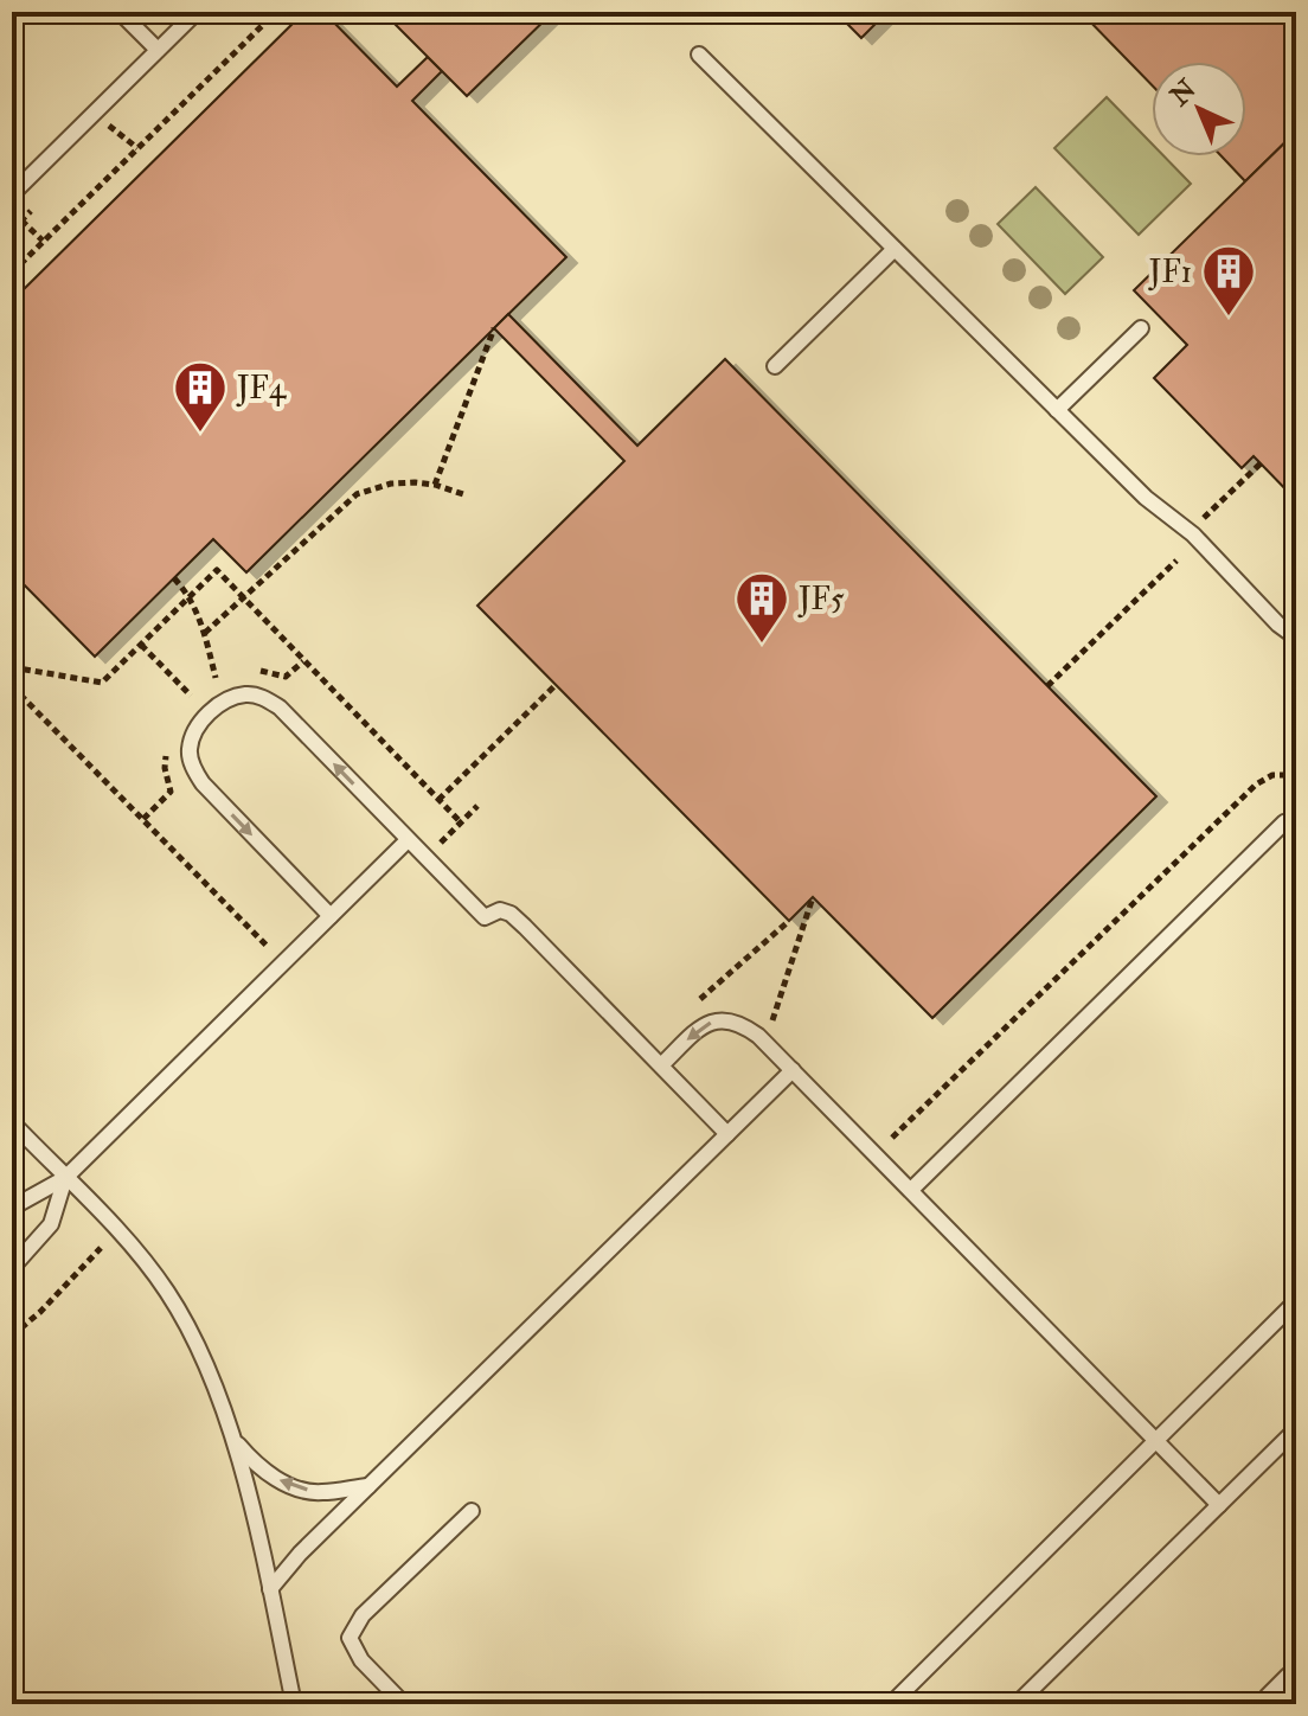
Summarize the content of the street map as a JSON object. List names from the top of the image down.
{
  "places": {
    "building": ["JF1", "JF4", "JF5"]
  },
  "north": "top left"
}
